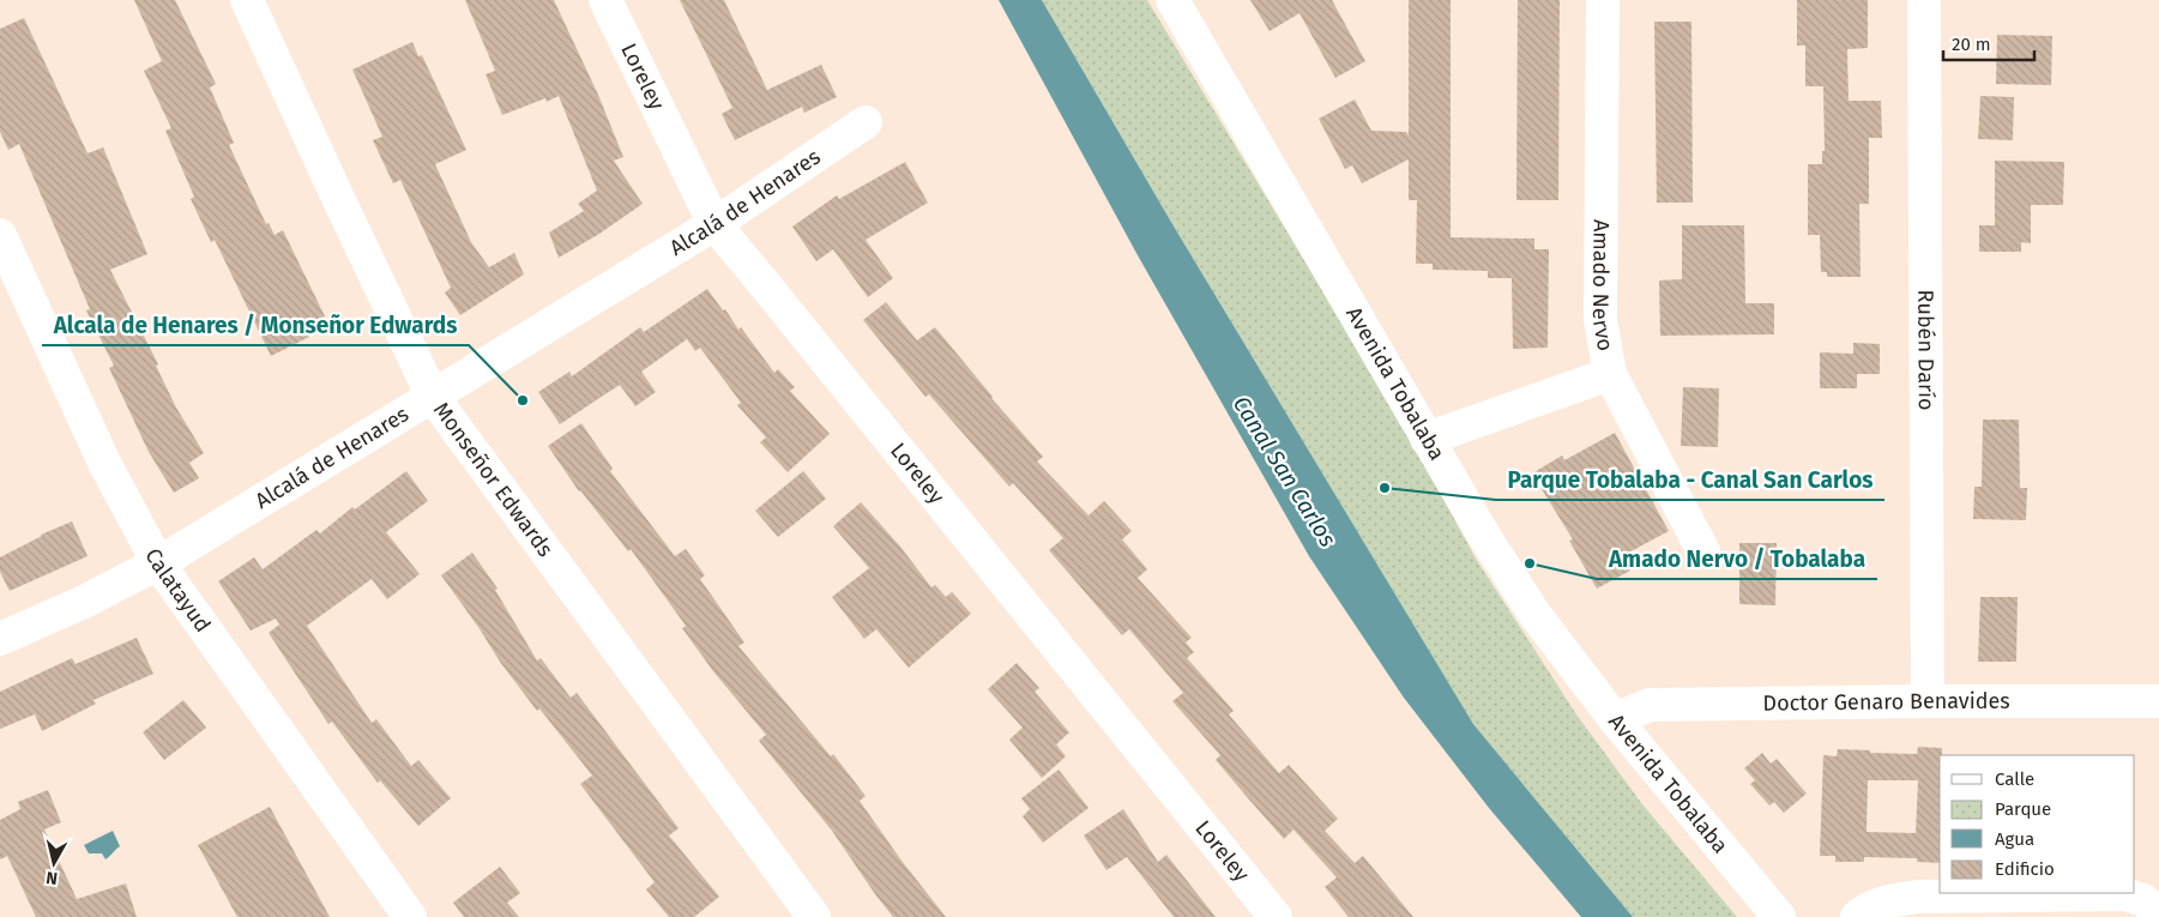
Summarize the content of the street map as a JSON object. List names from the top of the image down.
{
  "streets": {
    "street": [
      "Loreley",
      "Alcalá de Henares",
      "Amado Nervo",
      "Rubén Darío",
      "Avenida Tobalaba",
      "Monseñor Edwards",
      "Calatayud",
      "Doctor Genaro Benavides"
    ]
  },
  "crossings": [
    ["Loreley", "Alcalá de Henares"],
    ["Alcalá de Henares", "Monseñor Edwards"],
    ["Alcalá de Henares", "Calatayud"],
    ["Amado Nervo", "Avenida Tobalaba"],
    ["Rubén Darío", "Doctor Genaro Benavides"],
    ["Avenida Tobalaba", "Doctor Genaro Benavides"]
  ],
  "water": ["Canal San Carlos"],
  "places": ["Alcala de Henares / Monseñor Edwards", "Parque Tobalaba - Canal San Carlos", "Amado Nervo / Tobalaba"],
  "legend": [
    "Calle",
    "Parque",
    "Agua",
    "Edificio"
  ],
  "scale_bar": "20 m",
  "north": "bottom"
}
